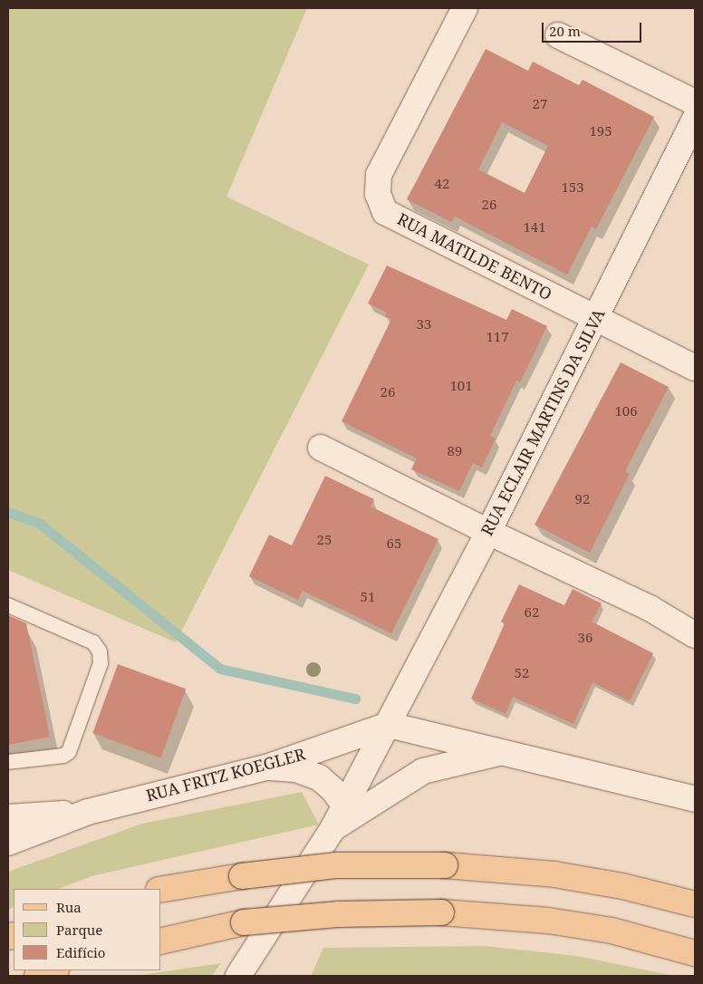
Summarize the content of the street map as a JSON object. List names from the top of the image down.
{
  "streets": {
    "street": ["RUA MATILDE BENTO", "RUA ECLAIR MARTINS DA SILVA", "RUA FRITZ KOEGLER"]
  },
  "crossings": [
    ["RUA MATILDE BENTO", "RUA ECLAIR MARTINS DA SILVA"],
    ["RUA ECLAIR MARTINS DA SILVA", "RUA FRITZ KOEGLER"]
  ],
  "house_numbers": [
    "27",
    "195",
    "42",
    "153",
    "26",
    "141",
    "33",
    "117",
    "101",
    "26",
    "106",
    "89",
    "92",
    "25",
    "65",
    "51",
    "62",
    "36",
    "52"
  ],
  "legend": ["Rua", "Parque", "Edifício"],
  "scale_bar": "20 m"
}
